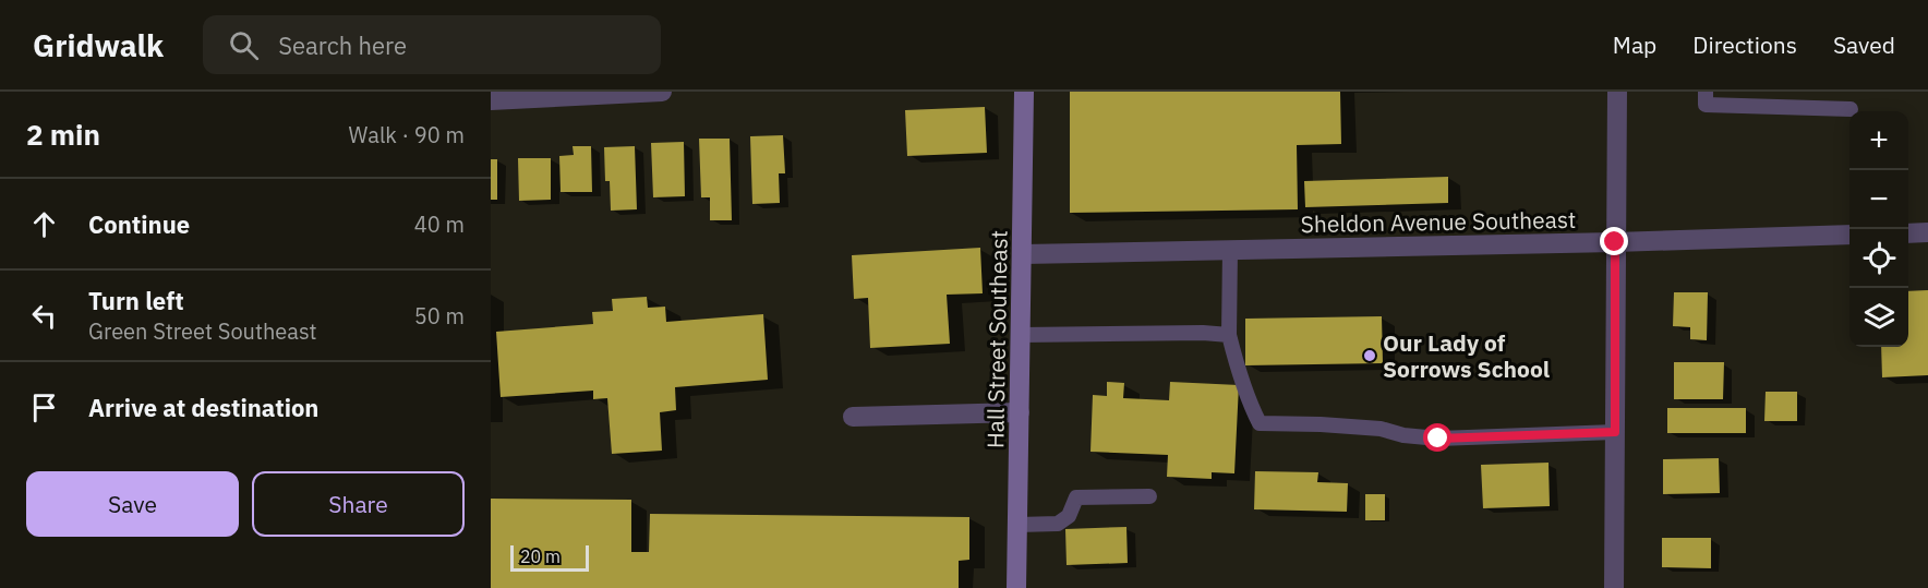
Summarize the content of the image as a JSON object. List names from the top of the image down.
{
  "streets": {
    "main road": ["Hall Street Southeast"],
    "street": ["Sheldon Avenue Southeast"]
  },
  "crossings": [
    ["Sheldon Avenue Southeast", "Hall Street Southeast"]
  ],
  "places": ["Our Lady of Sorrows School"],
  "scale_bar": "20 m",
  "page": {
    "header": "Gridwalk",
    "search": "Search here",
    "nav": ["Map", "Directions", "Saved"],
    "heading": ["2 min", "Walk · 90 m"],
    "map_buttons": ["+", "−"],
    "list": [
      ["Continue", "40 m"],
      ["Turn left", "Green Street Southeast", "50 m"],
      "Arrive at destination"
    ],
    "buttons": ["Save", "Share"],
    "scale": "20 m"
  }
}
